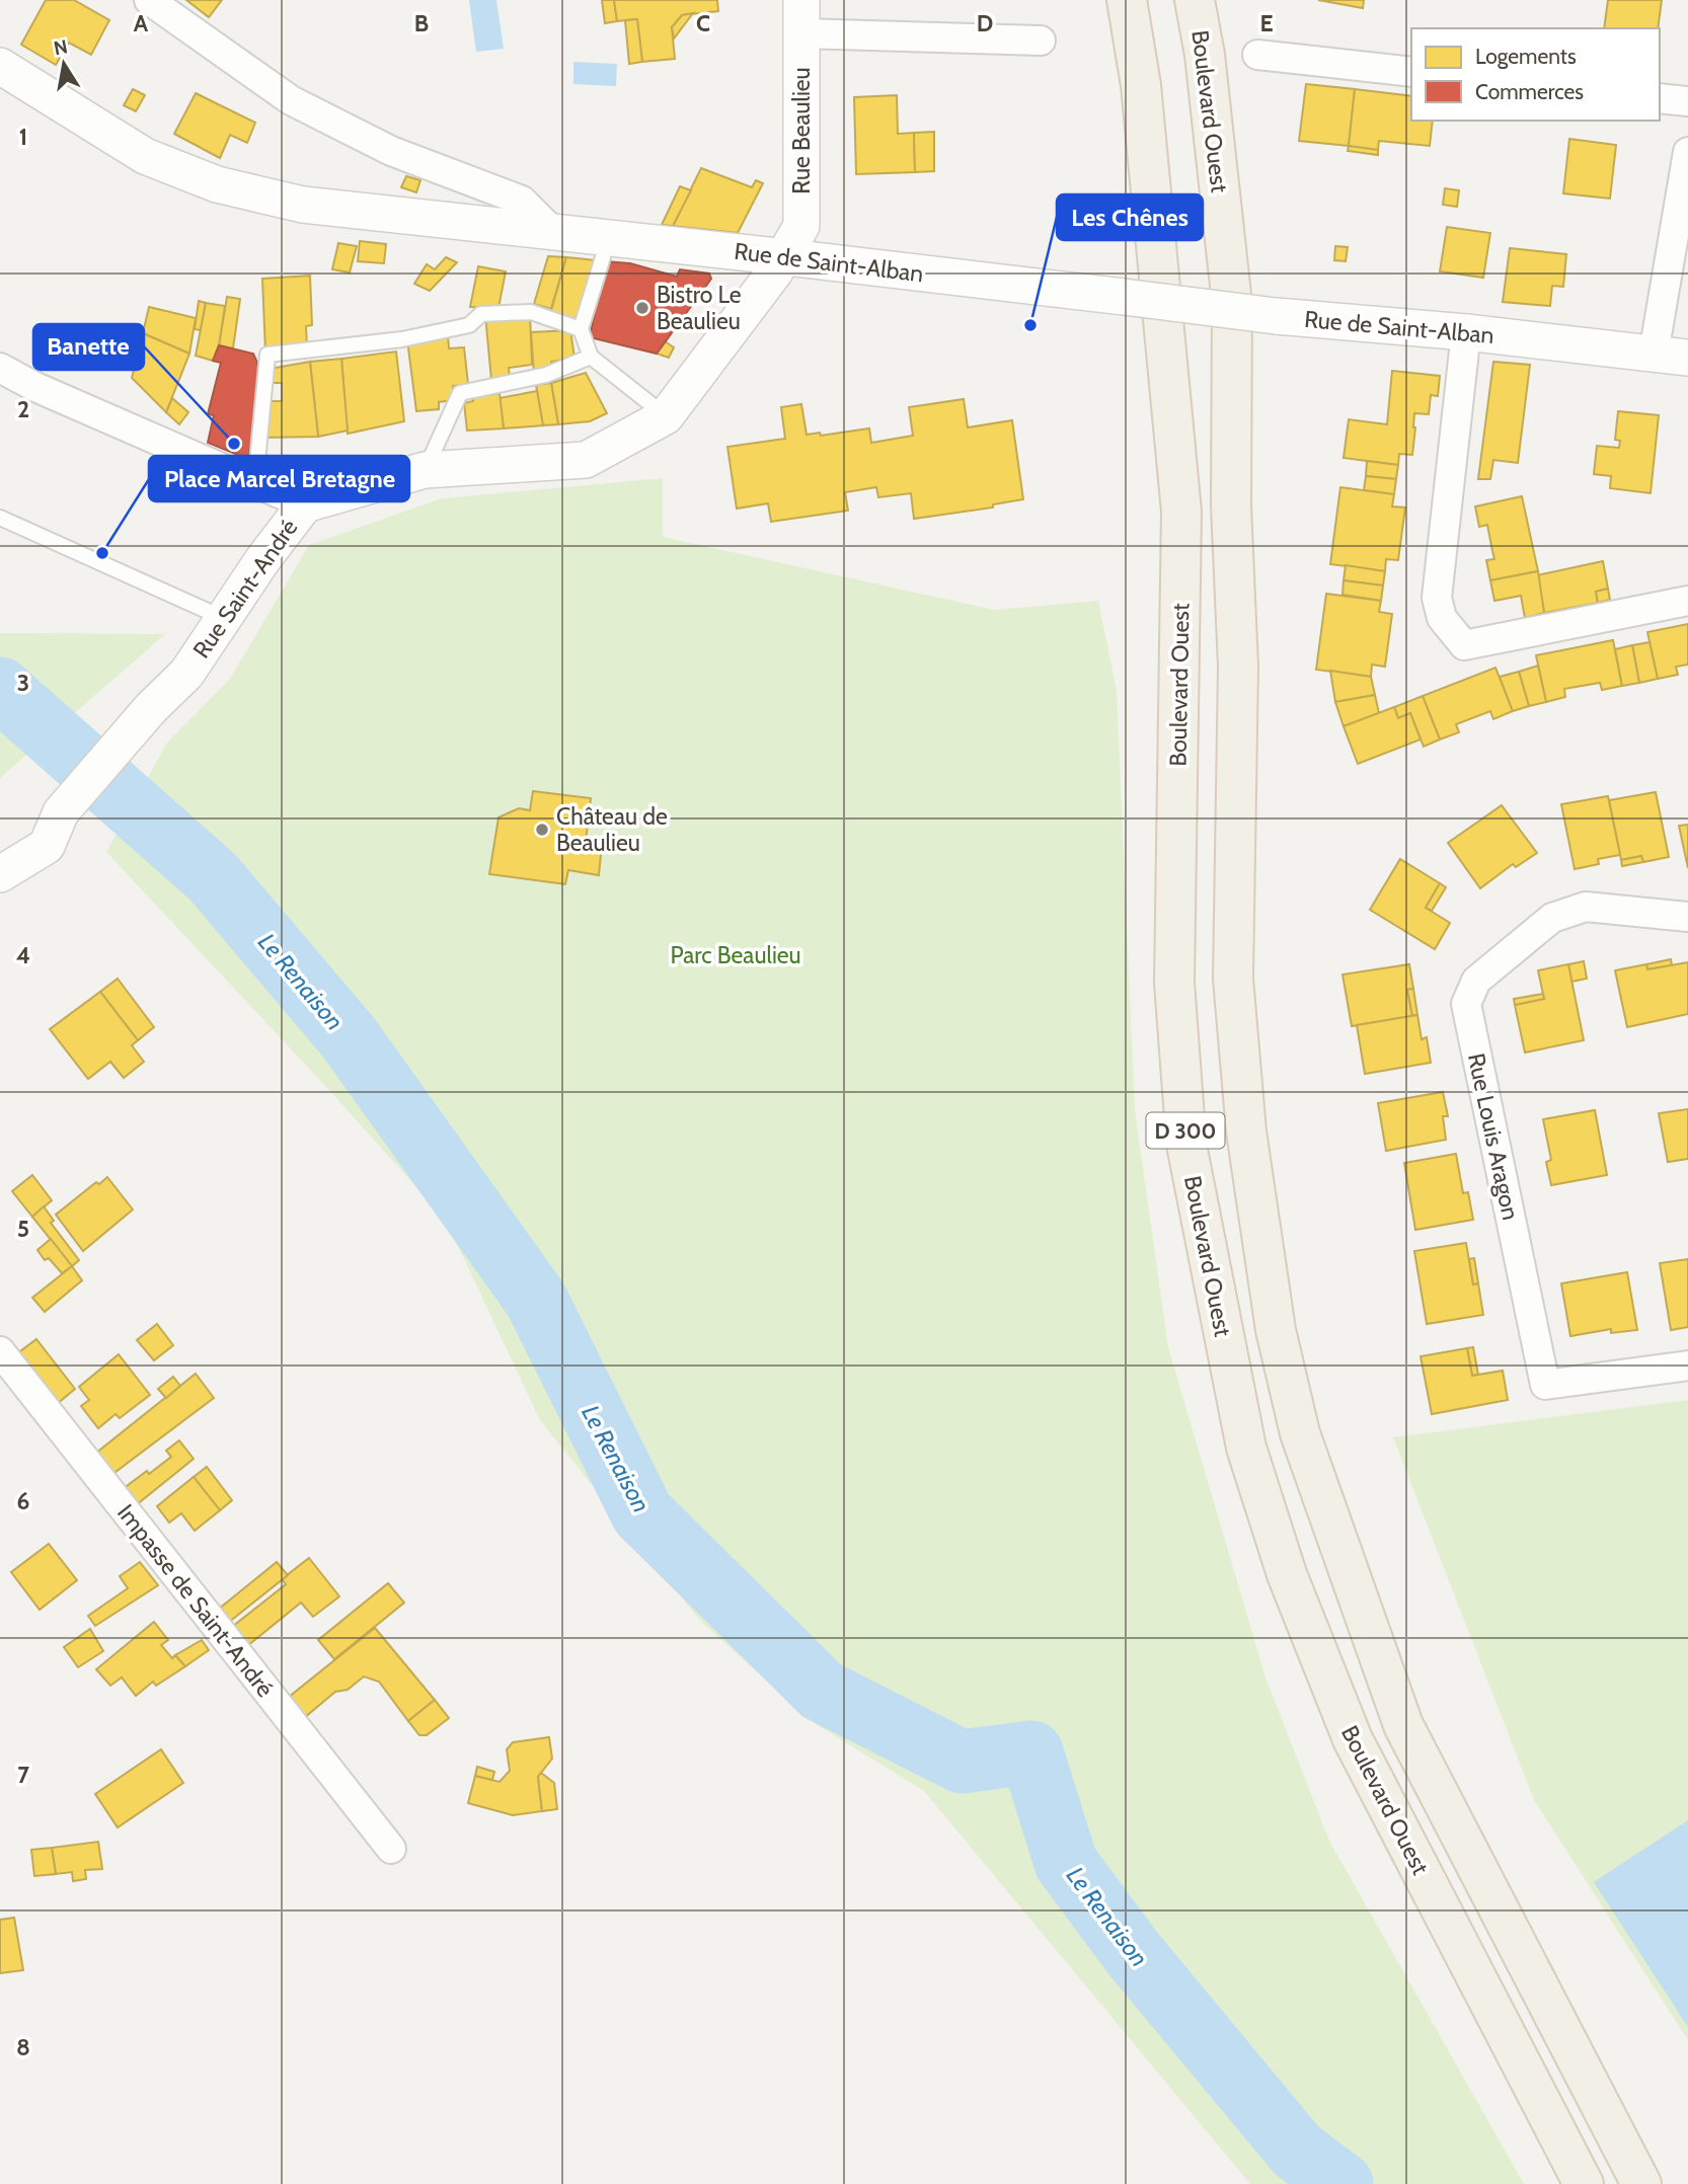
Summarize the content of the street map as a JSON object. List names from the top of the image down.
{
  "streets": {
    "main road": ["Boulevard Ouest", "D 300"],
    "street": [
      "Rue Beaulieu",
      "Rue de Saint-Alban",
      "Rue Saint-André",
      "Rue Louis Aragon",
      "Impasse de Saint-André"
    ]
  },
  "crossings": [
    ["Rue Beaulieu", "Rue de Saint-Alban"],
    ["Rue Beaulieu", "Rue Saint-André"],
    ["Rue de Saint-Alban", "Rue Saint-André"]
  ],
  "water": ["Le Renaison"],
  "parks": ["Parc Beaulieu"],
  "places": [
    "Bistro Le Beaulieu",
    "Les Chênes",
    "Banette",
    "Place Marcel Bretagne",
    "Château de Beaulieu"
  ],
  "legend": ["Logements", "Commerces"],
  "north": "top",
  "grid": {
    "columns": [
      "A",
      "B",
      "C",
      "D",
      "E"
    ],
    "rows": [
      "1",
      "2",
      "3",
      "4",
      "5",
      "6",
      "7",
      "8"
    ]
  }
}
